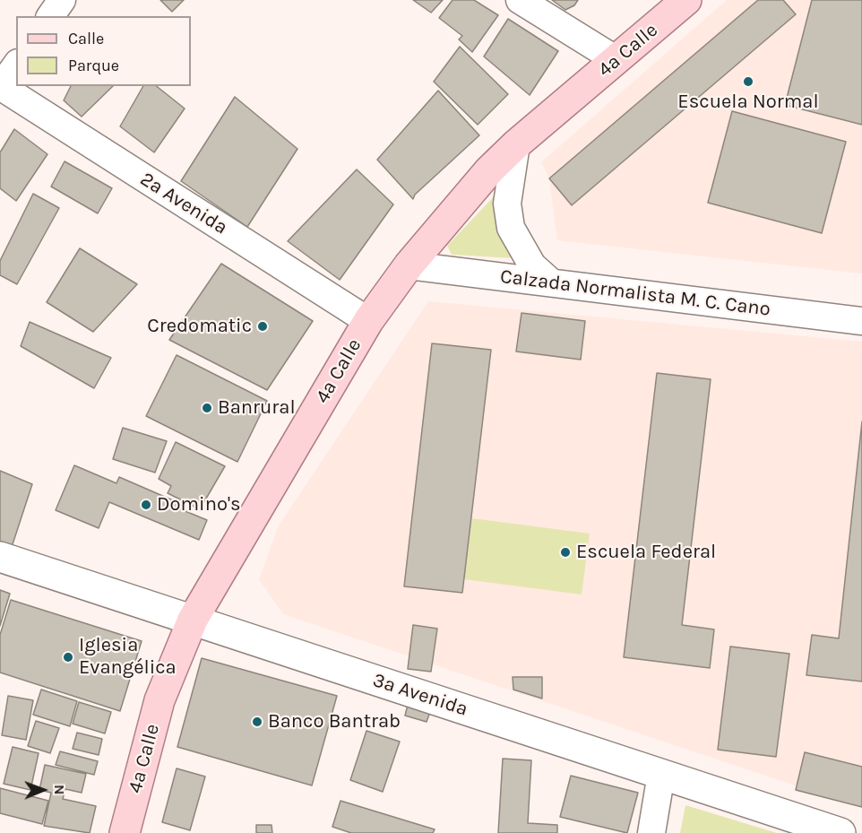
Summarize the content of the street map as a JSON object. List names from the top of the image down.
{
  "streets": {
    "main road": ["4a Calle"],
    "street": ["2a Avenida", "Calzada Normalista M. C. Cano", "3a Avenida"]
  },
  "crossings": [
    ["4a Calle", "2a Avenida"],
    ["4a Calle", "Calzada Normalista M. C. Cano"],
    ["4a Calle", "3a Avenida"]
  ],
  "places": [
    "Escuela Normal",
    "Credomatic",
    "Banrural",
    "Domino's",
    "Escuela Federal",
    "Iglesia Evangélica",
    "Banco Bantrab"
  ],
  "legend": ["Calle", "Parque"],
  "north": "right"
}
